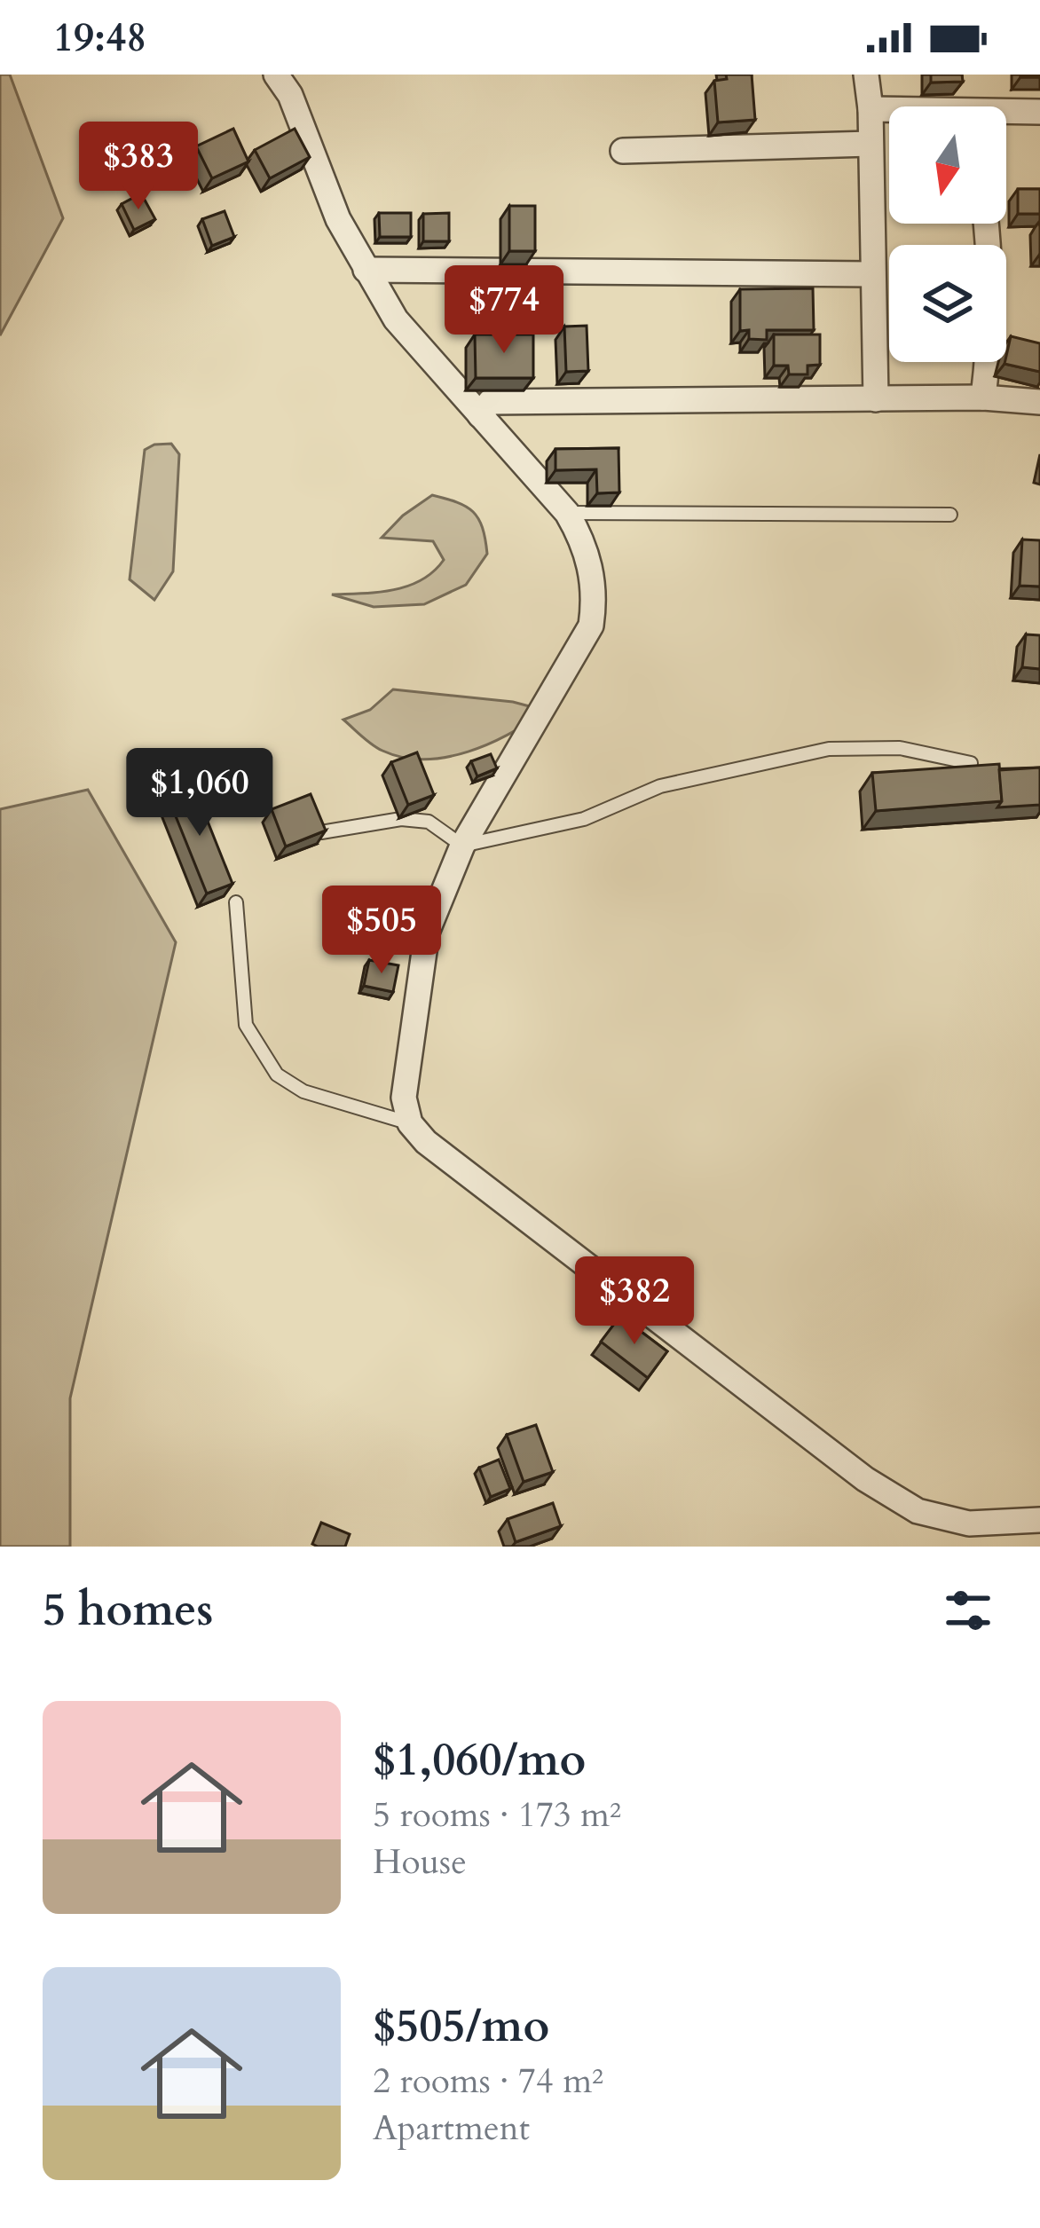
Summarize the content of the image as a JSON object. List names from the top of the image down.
{
  "north": "bottom",
  "page": {
    "status": "19:48",
    "price": [
      "$383",
      "$774",
      "$1,060",
      "$505",
      "$382"
    ],
    "heading": "5 homes",
    "list": [
      {
        "name": "$1,060/mo",
        "note": "5 rooms · 173 m² · House"
      },
      {
        "name": "$505/mo",
        "note": "2 rooms · 74 m² · Apartment"
      }
    ]
  }
}
